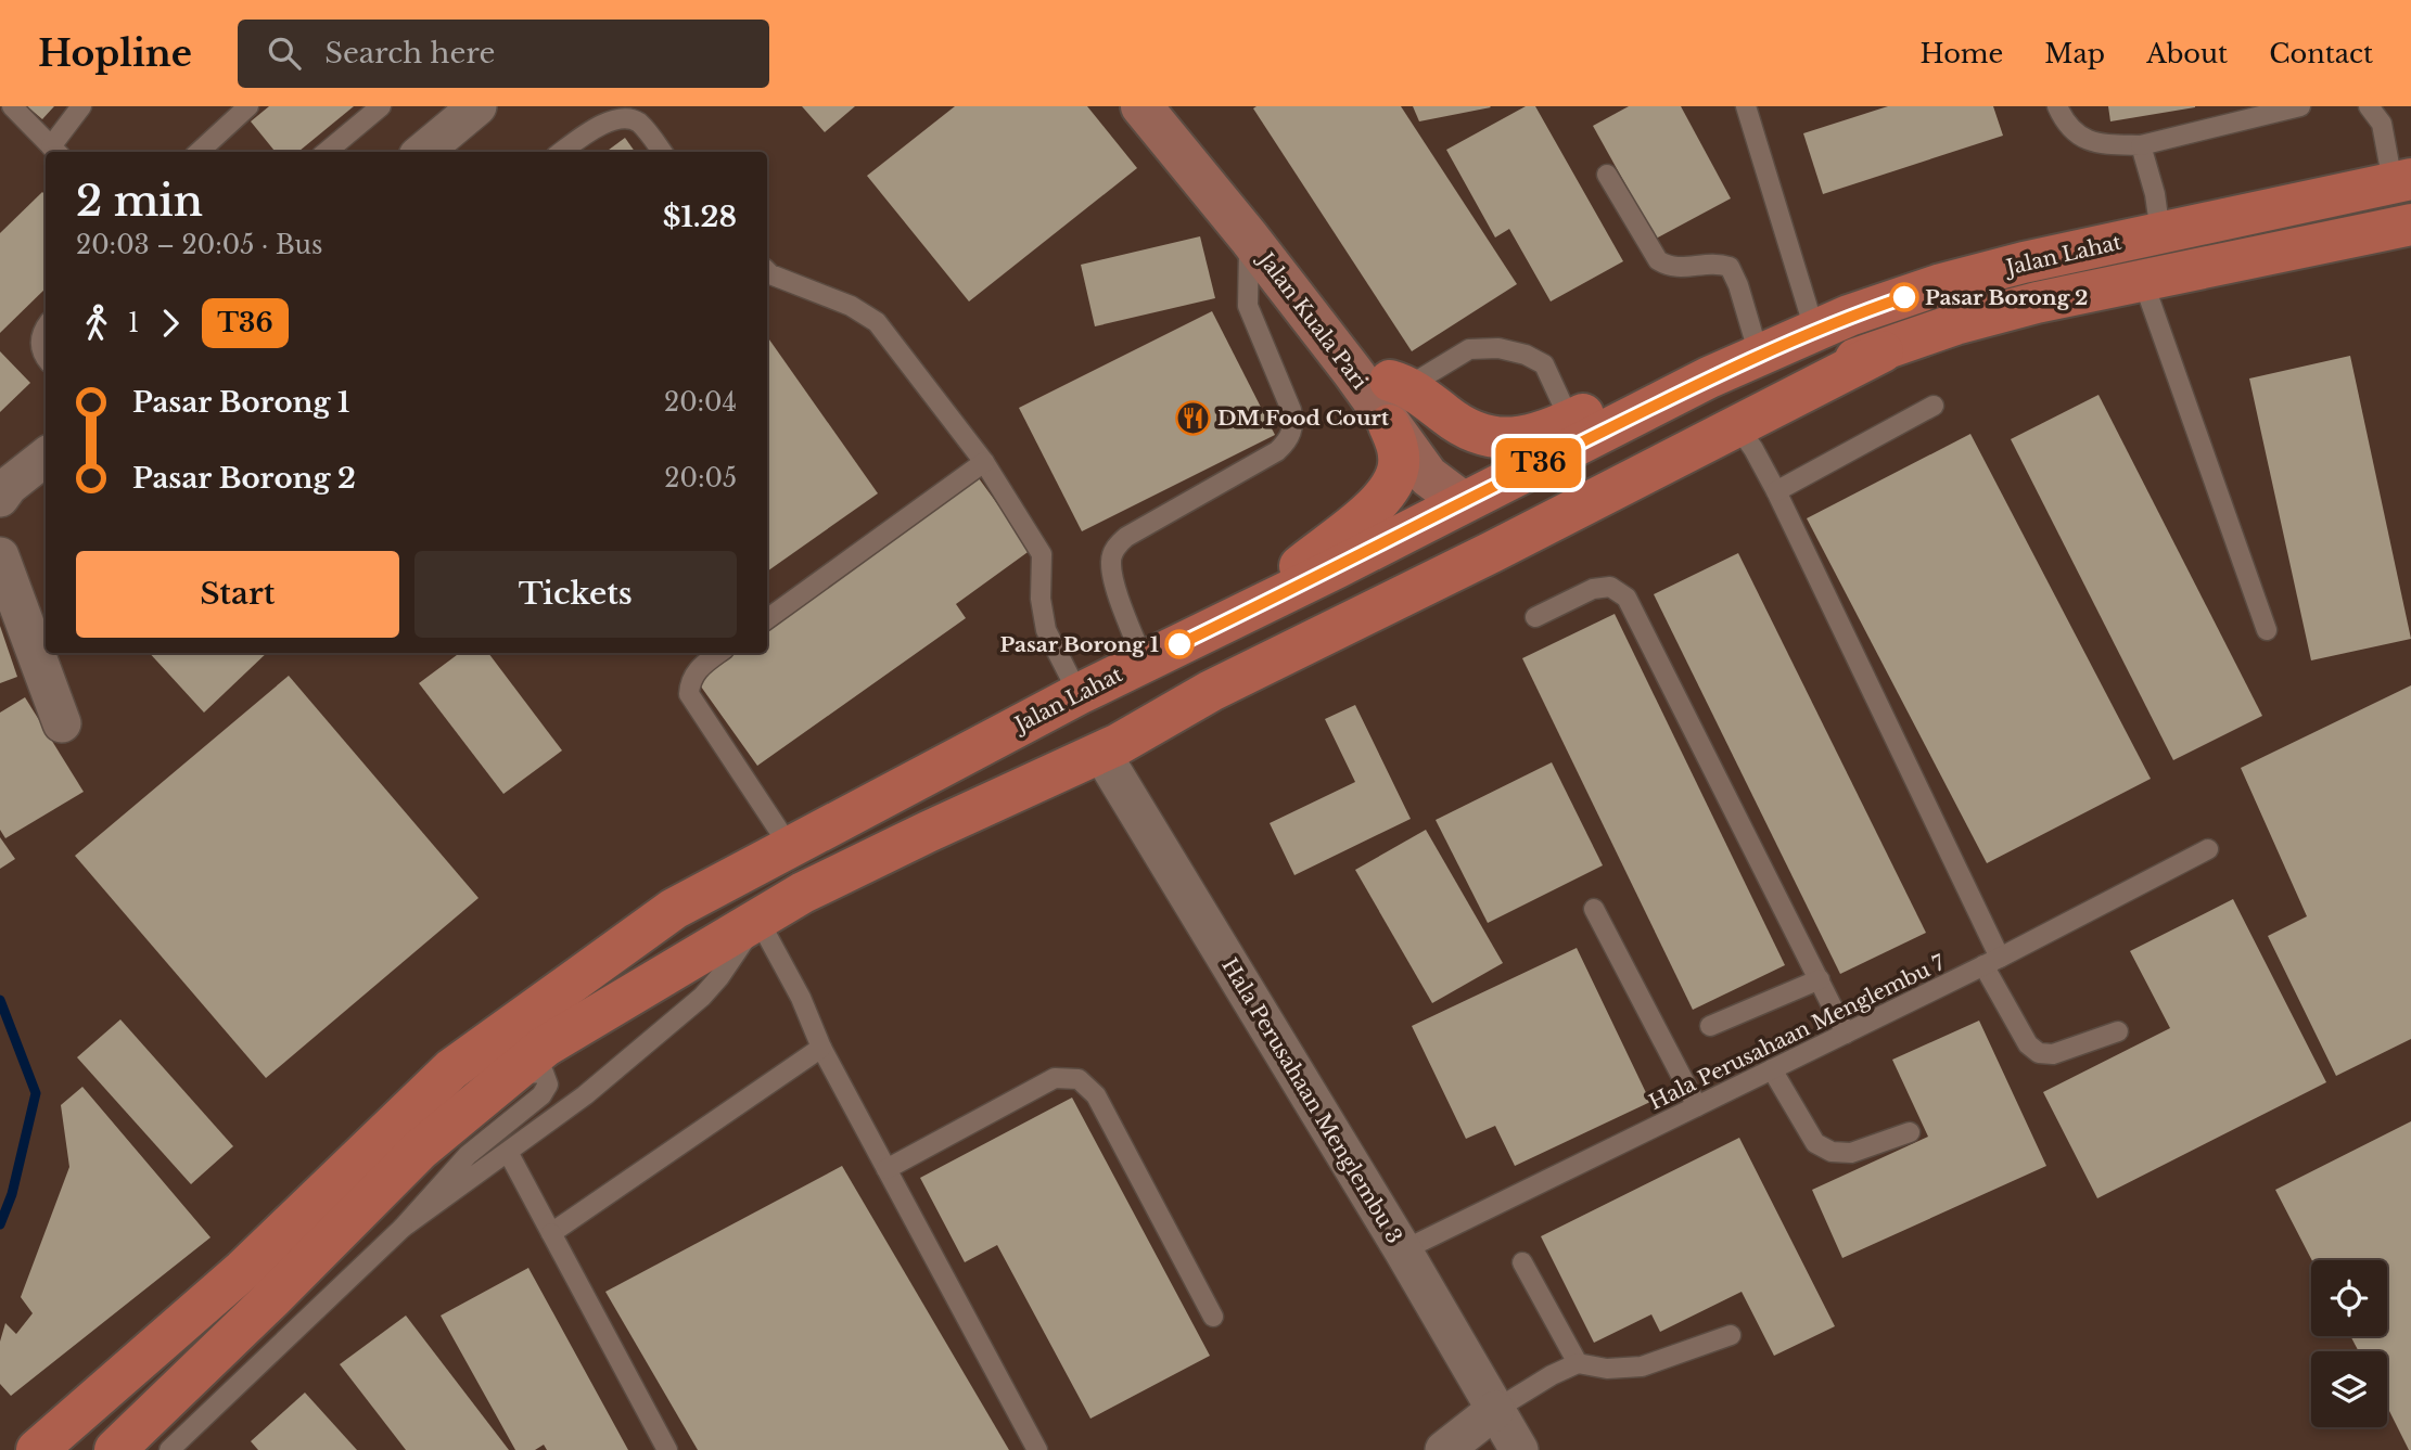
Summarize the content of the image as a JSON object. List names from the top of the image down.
{
  "streets": {
    "main road": ["Jalan Lahat"],
    "street": ["Jalan Kuala Pari", "Hala Perusahaan Menglembu 3"],
    "lane": ["Hala Perusahaan Menglembu 7"]
  },
  "crossings": [
    ["Jalan Lahat", "Jalan Kuala Pari"],
    ["Hala Perusahaan Menglembu 7", "Hala Perusahaan Menglembu 3"]
  ],
  "places": {
    "other": ["Pasar Borong 2", "Pasar Borong 1"],
    "restaurant": ["DM Food Court"]
  },
  "lines": ["bus line T36"],
  "page": {
    "header": "Hopline",
    "search": "Search here",
    "nav": [
      "Home",
      "Map",
      "About",
      "Contact"
    ],
    "on_map": "T36",
    "heading": ["2 min", "20:03 – 20:05 · Bus", "$1.28"],
    "legs": ["1", "T36"],
    "list": [
      {
        "name": "Pasar Borong 1",
        "value": "20:04"
      },
      {
        "name": "Pasar Borong 2",
        "value": "20:05"
      }
    ],
    "buttons": ["Start", "Tickets"]
  }
}
